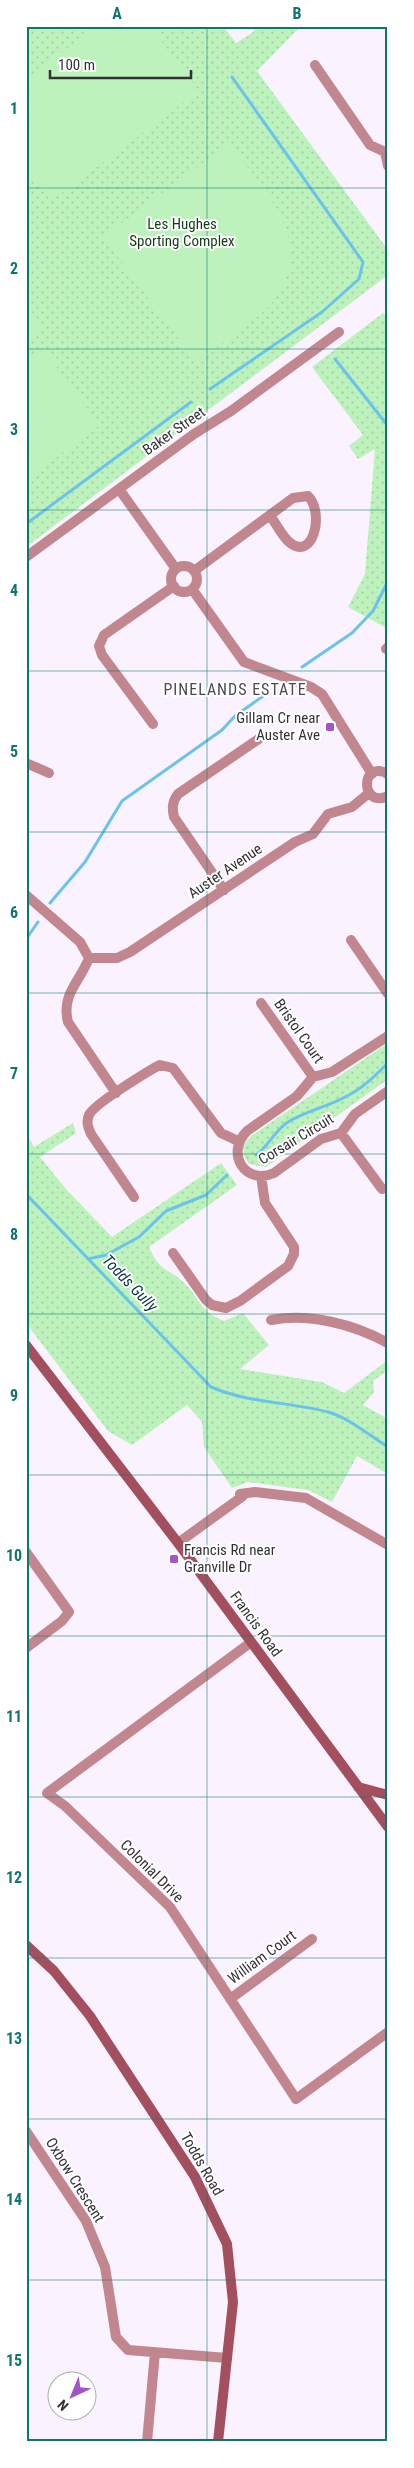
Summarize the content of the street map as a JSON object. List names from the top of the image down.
{
  "streets": {
    "main road": ["Francis Road", "Todds Road"],
    "street": [
      "Baker Street",
      "Auster Avenue",
      "Bristol Court",
      "Corsair Circuit",
      "Colonial Drive",
      "William Court",
      "Oxbow Crescent"
    ]
  },
  "crossings": [
    ["Bristol Court", "Corsair Circuit"],
    ["Francis Road", "Colonial Drive"],
    ["Colonial Drive", "William Court"],
    ["Todds Road", "Oxbow Crescent"]
  ],
  "districts": ["PINELANDS ESTATE"],
  "water": ["Todds Gully"],
  "parks": ["Les Hughes Sporting Complex"],
  "places": {
    "transit": ["Gillam Cr near Auster Ave", "Francis Rd near Granville Dr"]
  },
  "scale_bar": "100 m",
  "north": "bottom left",
  "grid": {
    "columns": ["A", "B"],
    "rows": [
      "1",
      "2",
      "3",
      "4",
      "5",
      "6",
      "7",
      "8",
      "9",
      "10",
      "11",
      "12",
      "13",
      "14",
      "15"
    ]
  }
}
